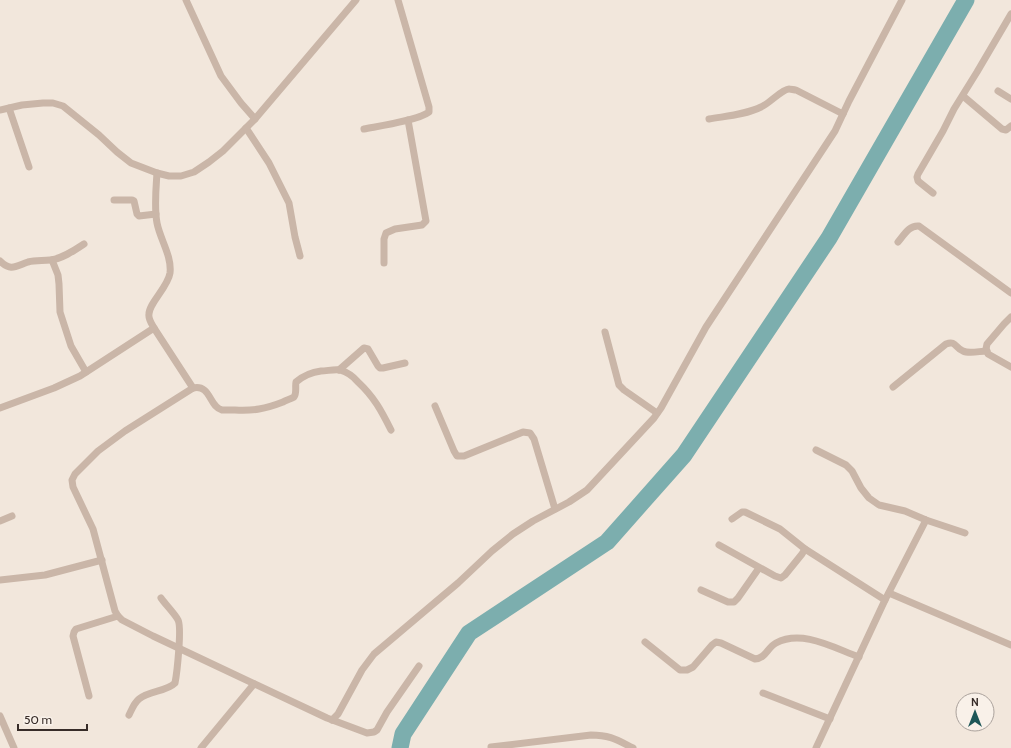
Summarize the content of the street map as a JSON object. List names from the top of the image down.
{
  "scale_bar": "50 m",
  "north": "top"
}
